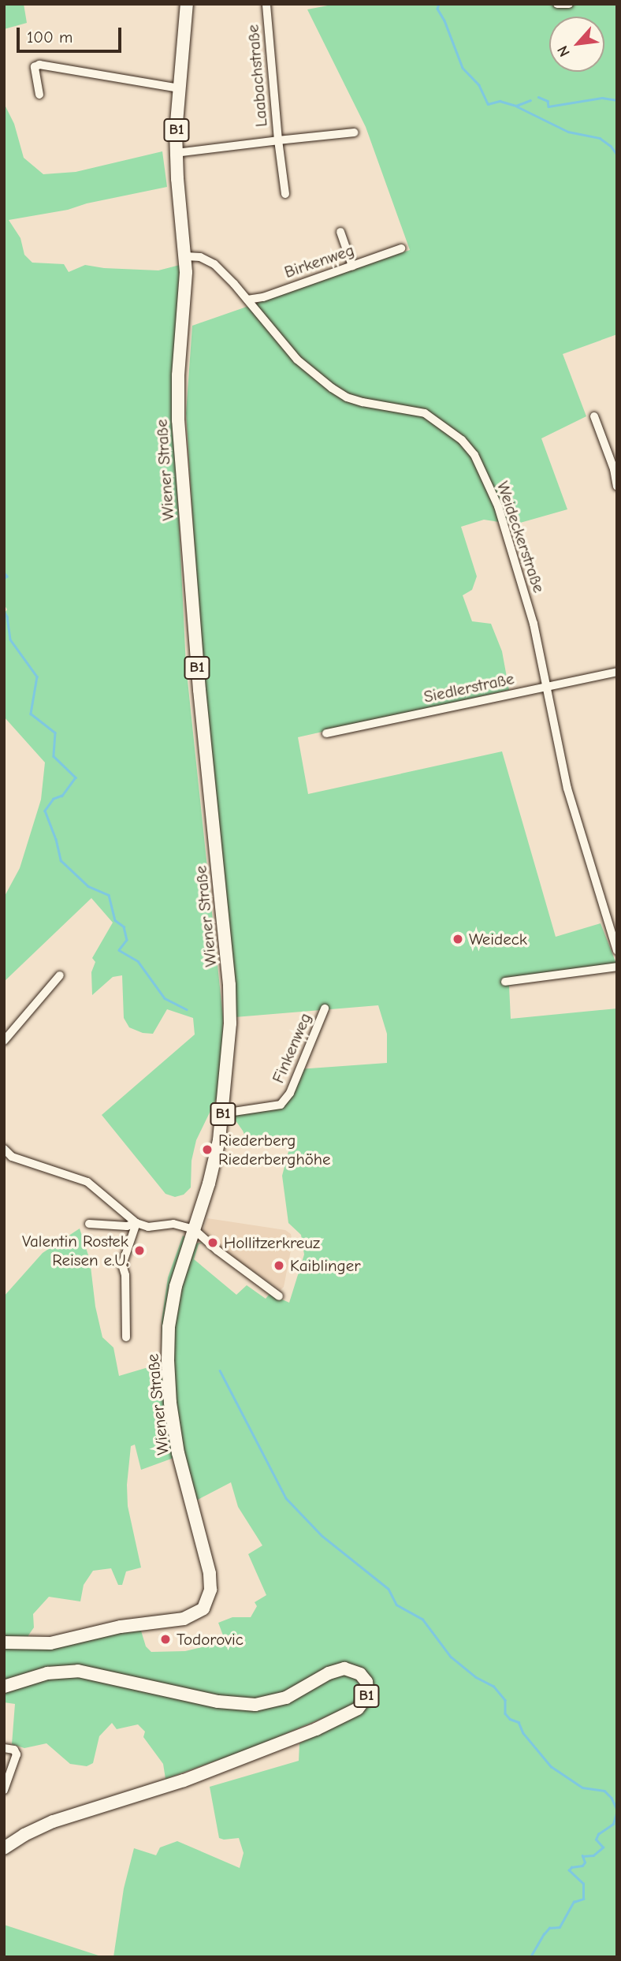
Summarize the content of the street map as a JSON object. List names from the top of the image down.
{
  "streets": {
    "main road": ["B1", "Wiener Straße"],
    "street": [
      "Laabachstraße",
      "Birkenweg",
      "Weideckerstraße",
      "Siedlerstraße",
      "Finkenweg"
    ]
  },
  "crossings": [
    ["Laabachstraße", "Wiener Straße"],
    ["Birkenweg", "Weideckerstraße"],
    ["Wiener Straße", "Weideckerstraße"],
    ["Wiener Straße", "Finkenweg"],
    ["Weideckerstraße", "Siedlerstraße"]
  ],
  "places": [
    "Weideck",
    "Riederberg Riederberghöhe",
    "Hollitzerkreuz",
    "Valentin Rostek Reisen e.U.",
    "Kaiblinger",
    "Todorovic"
  ],
  "scale_bar": "100 m",
  "north": "bottom left"
}
